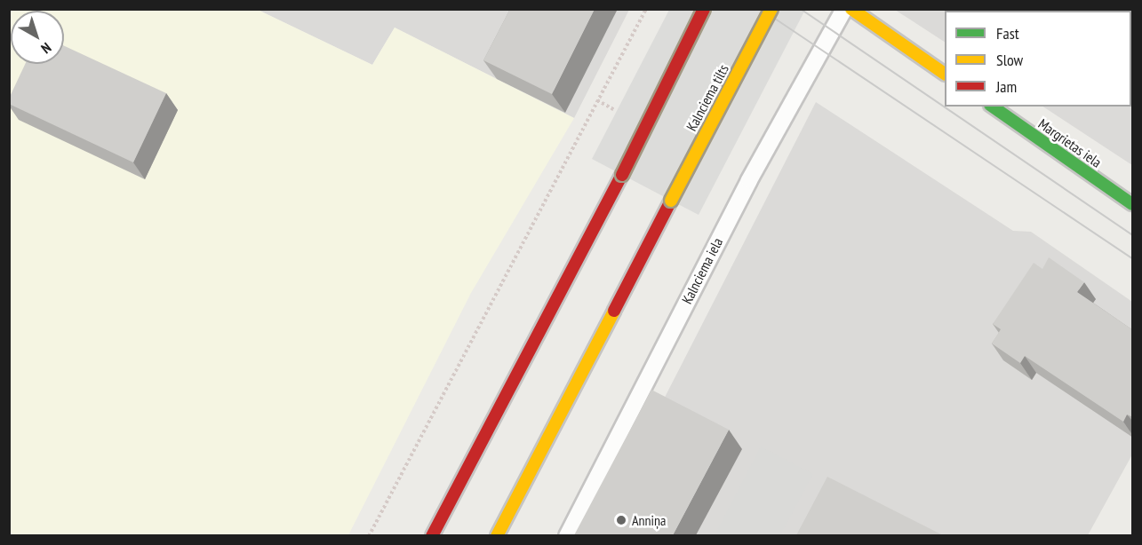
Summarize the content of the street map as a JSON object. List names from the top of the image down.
{
  "streets": {
    "main road": ["Kalnciema tilts", "Margrietas iela"],
    "lane": ["Kalnciema iela"]
  },
  "places": ["Anniņa"],
  "legend": ["Fast", "Slow", "Jam"],
  "north": "bottom right"
}
